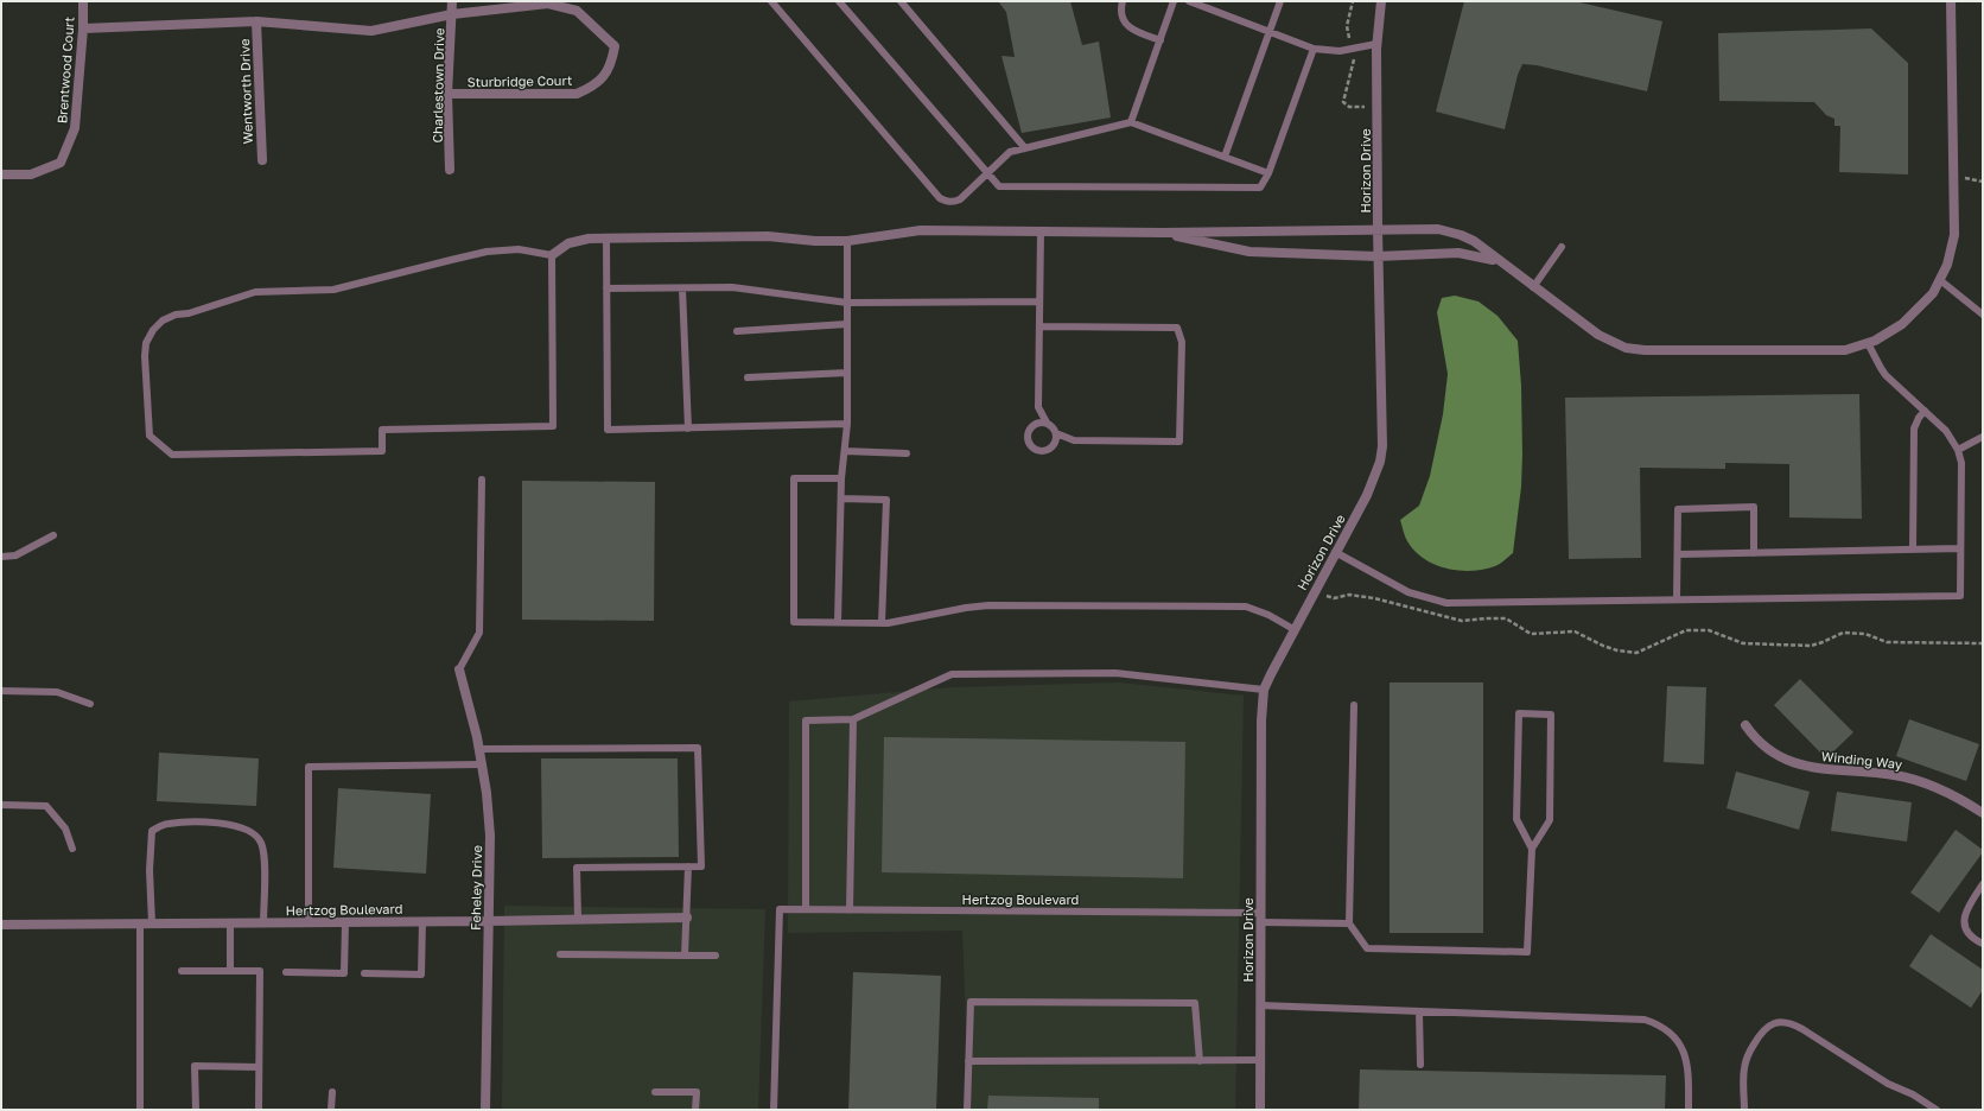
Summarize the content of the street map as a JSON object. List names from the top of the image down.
{
  "streets": {
    "street": [
      "Brentwood Court",
      "Sturbridge Court",
      "Charlestown Drive",
      "Wentworth Drive",
      "Horizon Drive",
      "Winding Way",
      "Feheley Drive",
      "Hertzog Boulevard"
    ]
  },
  "crossings": [
    ["Sturbridge Court", "Charlestown Drive"],
    ["Horizon Drive", "Hertzog Boulevard"],
    ["Feheley Drive", "Hertzog Boulevard"]
  ]
}
